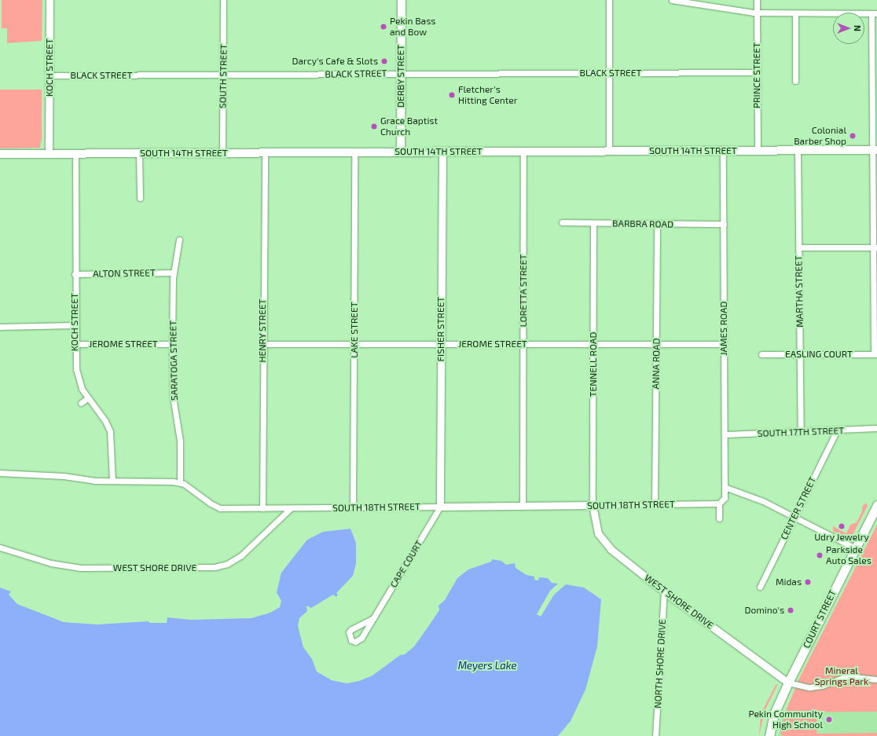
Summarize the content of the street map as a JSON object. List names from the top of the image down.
{
  "streets": {
    "main road": ["DERBY STREET", "SOUTH 14TH STREET", "COURT STREET"],
    "street": [
      "KOCH STREET",
      "BLACK STREET",
      "PRINCE STREET",
      "SOUTH STREET",
      "BARBRA ROAD",
      "ALTON STREET",
      "LORETTA STREET",
      "MARTHA STREET",
      "JAMES ROAD",
      "FISHER STREET",
      "LAKE STREET",
      "HENRY STREET",
      "JEROME STREET",
      "EASLING COURT",
      "SARATOGA STREET",
      "ANNA ROAD",
      "TENNELL ROAD",
      "SOUTH 17TH STREET",
      "SOUTH 18TH STREET",
      "CENTER STREET",
      "CAPE COURT",
      "WEST SHORE DRIVE",
      "NORTH SHORE DRIVE"
    ]
  },
  "crossings": [
    ["KOCH STREET", "BLACK STREET"],
    ["KOCH STREET", "SOUTH 14TH STREET"],
    ["KOCH STREET", "ALTON STREET"],
    ["KOCH STREET", "JEROME STREET"],
    ["BLACK STREET", "PRINCE STREET"],
    ["BLACK STREET", "SOUTH STREET"],
    ["BLACK STREET", "DERBY STREET"],
    ["PRINCE STREET", "SOUTH 14TH STREET"],
    ["SOUTH STREET", "SOUTH 14TH STREET"],
    ["DERBY STREET", "SOUTH 14TH STREET"],
    ["SOUTH 14TH STREET", "LORETTA STREET"],
    ["SOUTH 14TH STREET", "MARTHA STREET"],
    ["SOUTH 14TH STREET", "JAMES ROAD"],
    ["SOUTH 14TH STREET", "FISHER STREET"],
    ["SOUTH 14TH STREET", "LAKE STREET"],
    ["SOUTH 14TH STREET", "HENRY STREET"],
    ["BARBRA ROAD", "JAMES ROAD"],
    ["BARBRA ROAD", "ANNA ROAD"],
    ["BARBRA ROAD", "TENNELL ROAD"],
    ["ALTON STREET", "SARATOGA STREET"],
    ["LORETTA STREET", "JEROME STREET"],
    ["LORETTA STREET", "SOUTH 18TH STREET"],
    ["MARTHA STREET", "EASLING COURT"],
    ["MARTHA STREET", "SOUTH 17TH STREET"],
    ["JAMES ROAD", "JEROME STREET"],
    ["JAMES ROAD", "SOUTH 17TH STREET"],
    ["JAMES ROAD", "SOUTH 18TH STREET"],
    ["FISHER STREET", "JEROME STREET"],
    ["FISHER STREET", "SOUTH 18TH STREET"],
    ["FISHER STREET", "CAPE COURT"],
    ["LAKE STREET", "JEROME STREET"],
    ["LAKE STREET", "SOUTH 18TH STREET"],
    ["HENRY STREET", "JEROME STREET"],
    ["HENRY STREET", "SOUTH 18TH STREET"],
    ["JEROME STREET", "SARATOGA STREET"],
    ["JEROME STREET", "ANNA ROAD"],
    ["JEROME STREET", "TENNELL ROAD"],
    ["SARATOGA STREET", "SOUTH 18TH STREET"],
    ["ANNA ROAD", "SOUTH 18TH STREET"],
    ["TENNELL ROAD", "SOUTH 18TH STREET"],
    ["TENNELL ROAD", "WEST SHORE DRIVE"],
    ["SOUTH 17TH STREET", "CENTER STREET"],
    ["SOUTH 18TH STREET", "CAPE COURT"],
    ["SOUTH 18TH STREET", "WEST SHORE DRIVE"],
    ["WEST SHORE DRIVE", "COURT STREET"],
    ["WEST SHORE DRIVE", "NORTH SHORE DRIVE"]
  ],
  "water": ["Meyers Lake"],
  "parks": ["Mineral Springs Park"],
  "places": [
    "Pekin Bass and Bow",
    "Darcy's Cafe & Slots",
    "Fletcher's Hitting Center",
    "Grace Baptist Church",
    "Colonial Barber Shop",
    "Udry Jewelry",
    "Parkside Auto Sales",
    "Midas",
    "Domino's",
    "Pekin Community High School"
  ],
  "north": "right"
}
